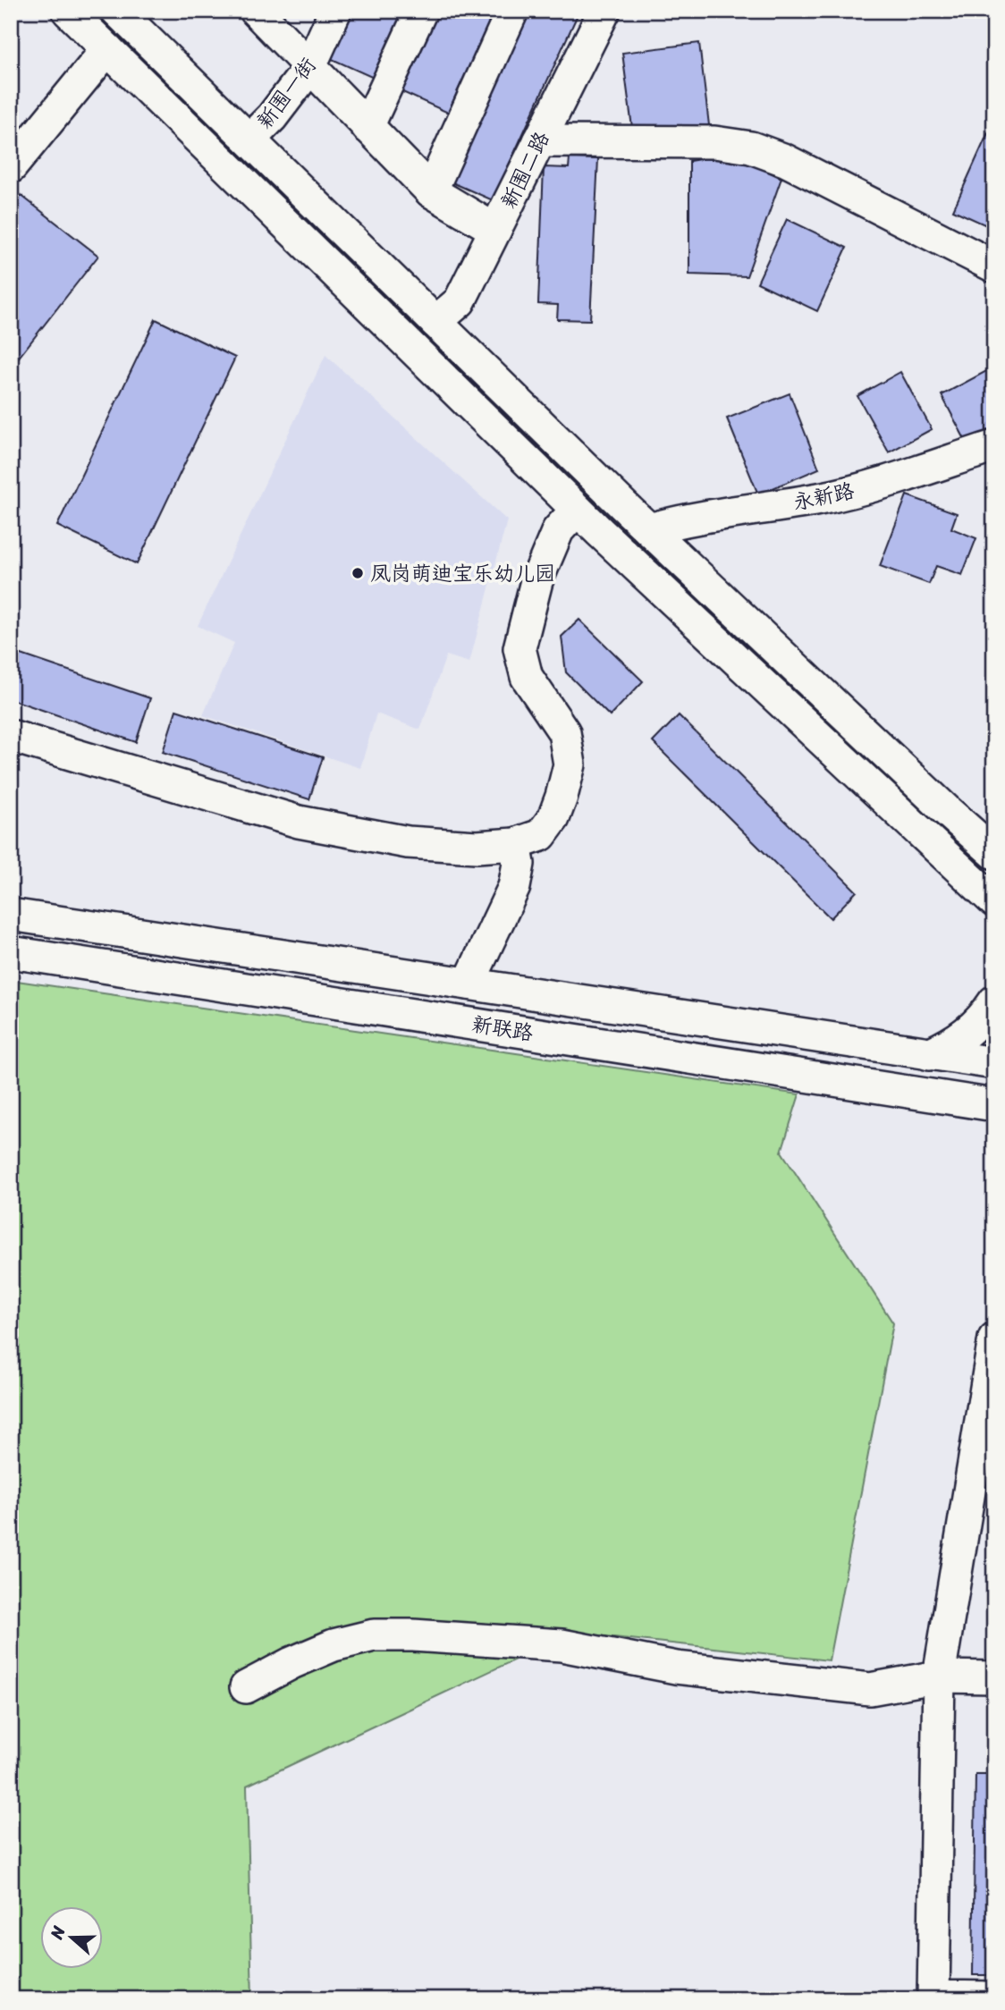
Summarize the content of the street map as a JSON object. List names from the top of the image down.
{
  "streets": {
    "street": [
      "新围一街",
      "新围二路",
      "永新路",
      "新联路"
    ]
  },
  "places": ["凤岗萌迪宝乐幼儿园"],
  "north": "left"
}
